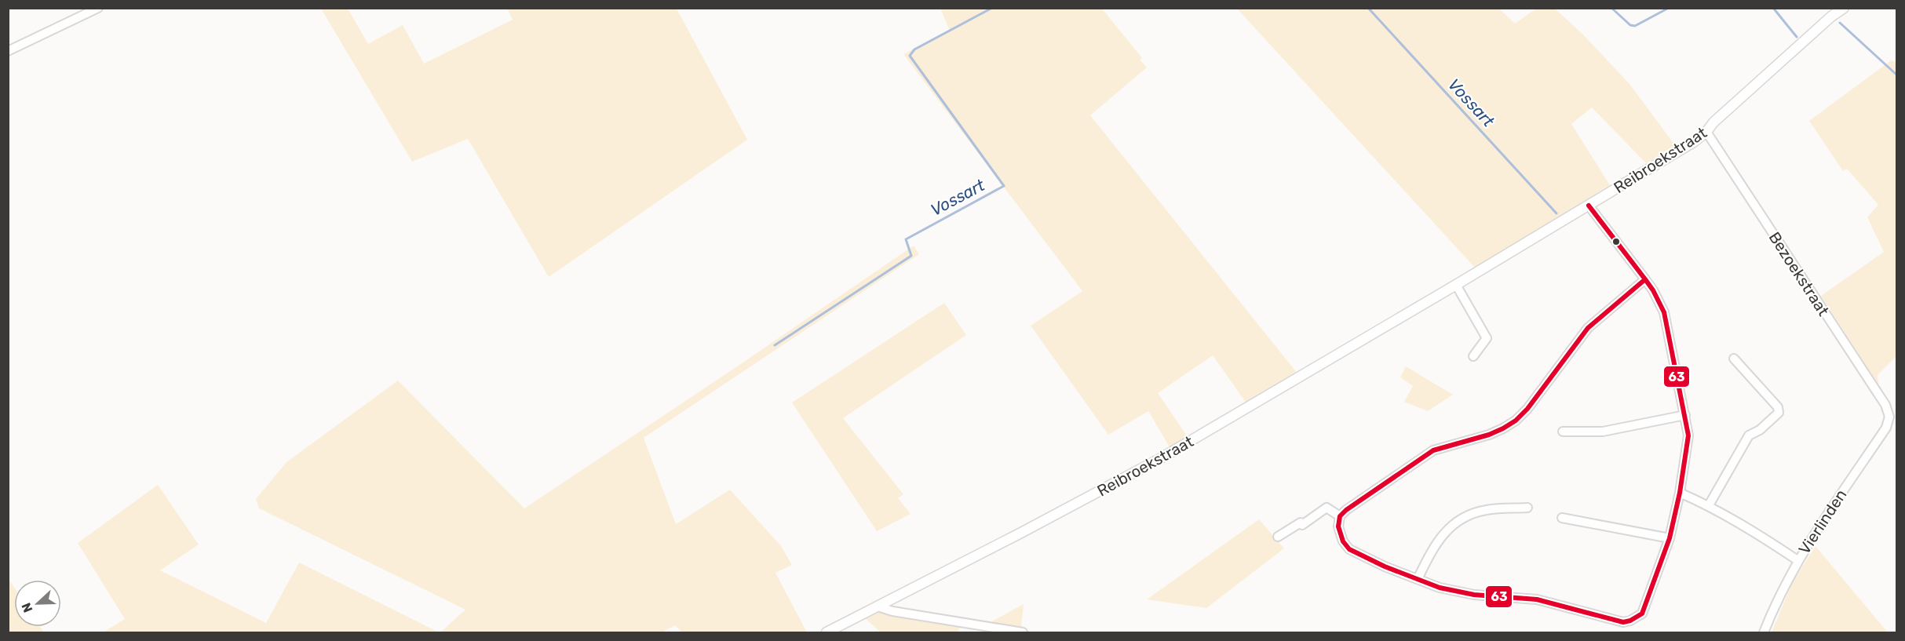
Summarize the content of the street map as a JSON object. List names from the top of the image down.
{
  "streets": {
    "street": ["Reibroekstraat", "Bezoekstraat", "Vierlinden"]
  },
  "crossings": [
    ["Reibroekstraat", "Bezoekstraat"],
    ["Bezoekstraat", "Vierlinden"]
  ],
  "water": ["Vossart"],
  "lines": ["transit line 63"],
  "north": "left"
}
